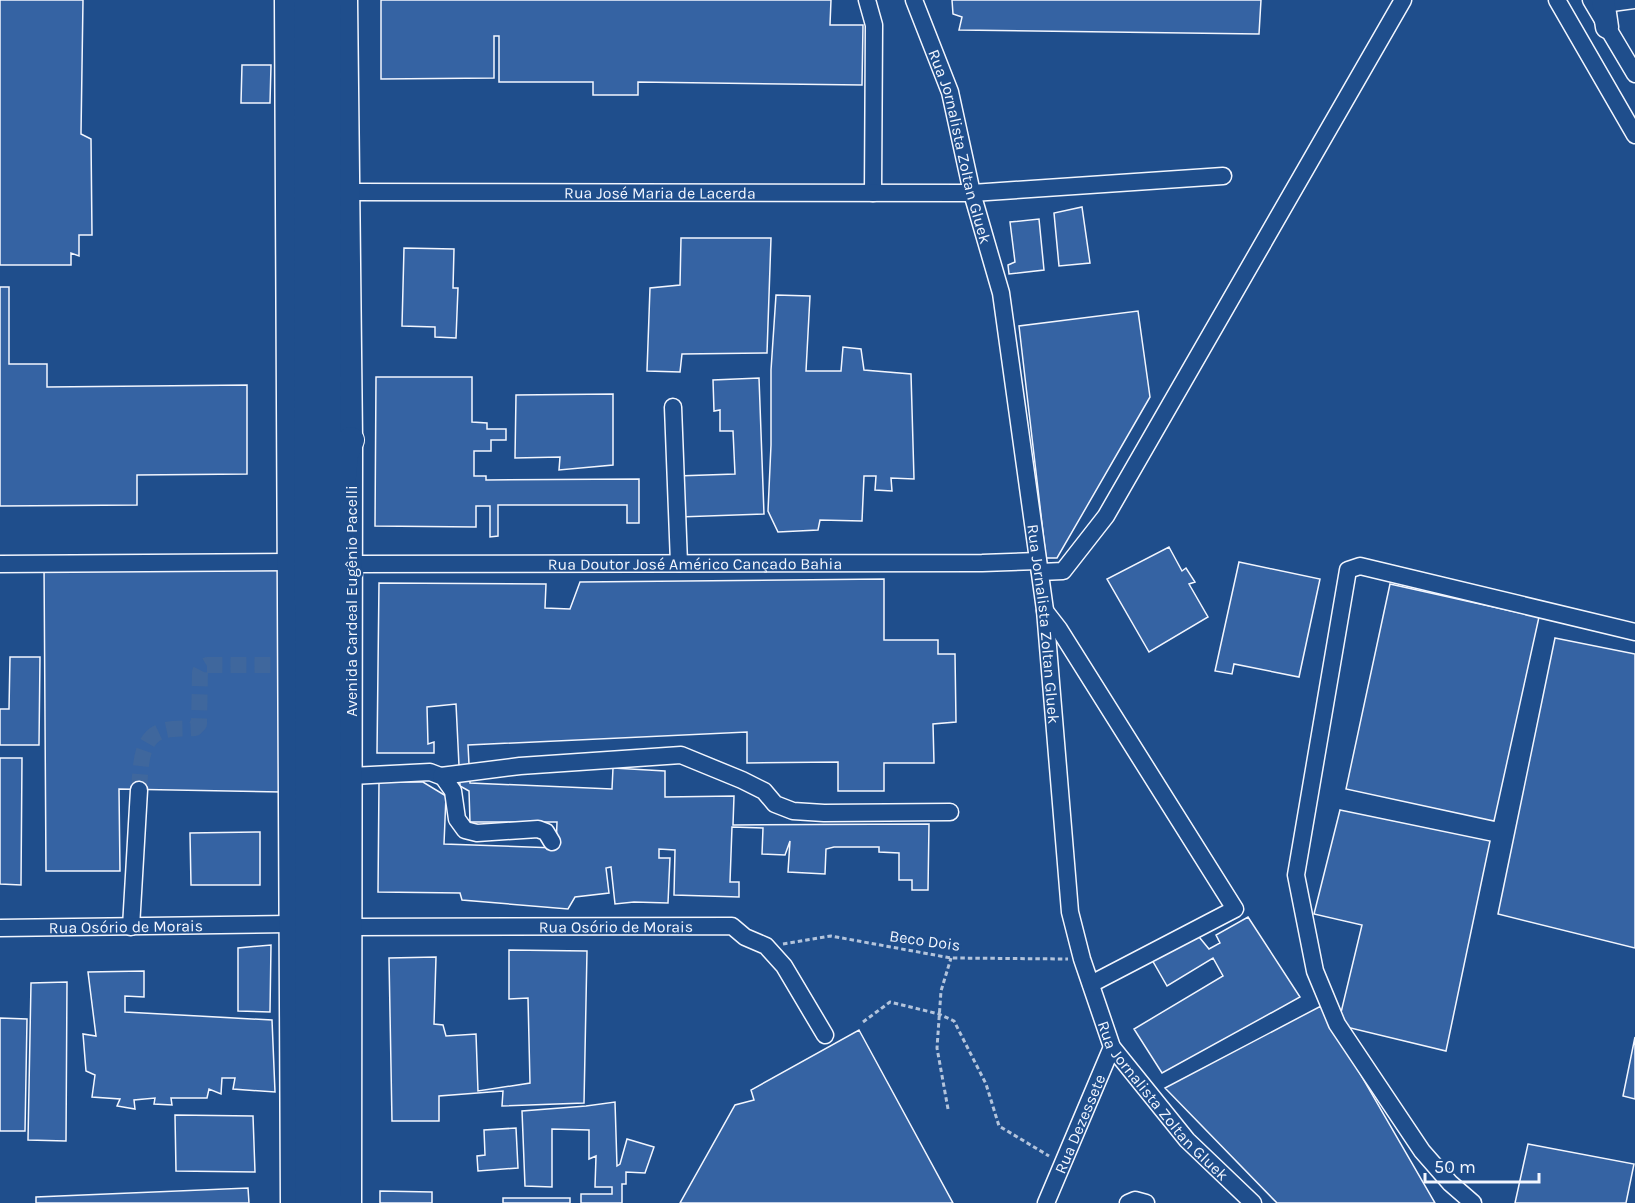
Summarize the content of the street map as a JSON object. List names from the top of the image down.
{
  "streets": {
    "highway": ["Avenida Cardeal Eugênio Pacelli"],
    "street": [
      "Rua Jornalista Zoltan Gluek",
      "Rua José Maria de Lacerda",
      "Rua Doutor José Américo Cançado Bahia",
      "Rua Osório de Morais",
      "Rua Dezessete"
    ],
    "path": ["Beco Dois"]
  },
  "crossings": [
    ["Rua Jornalista Zoltan Gluek", "Rua José Maria de Lacerda"],
    ["Rua Jornalista Zoltan Gluek", "Rua Doutor José Américo Cançado Bahia"],
    ["Rua Jornalista Zoltan Gluek", "Beco Dois"],
    ["Rua Jornalista Zoltan Gluek", "Rua Dezessete"],
    ["Rua José Maria de Lacerda", "Avenida Cardeal Eugênio Pacelli"],
    ["Rua Doutor José Américo Cançado Bahia", "Avenida Cardeal Eugênio Pacelli"],
    ["Avenida Cardeal Eugênio Pacelli", "Rua Osório de Morais"],
    ["Rua Osório de Morais", "Beco Dois"]
  ],
  "scale_bar": "50 m"
}
